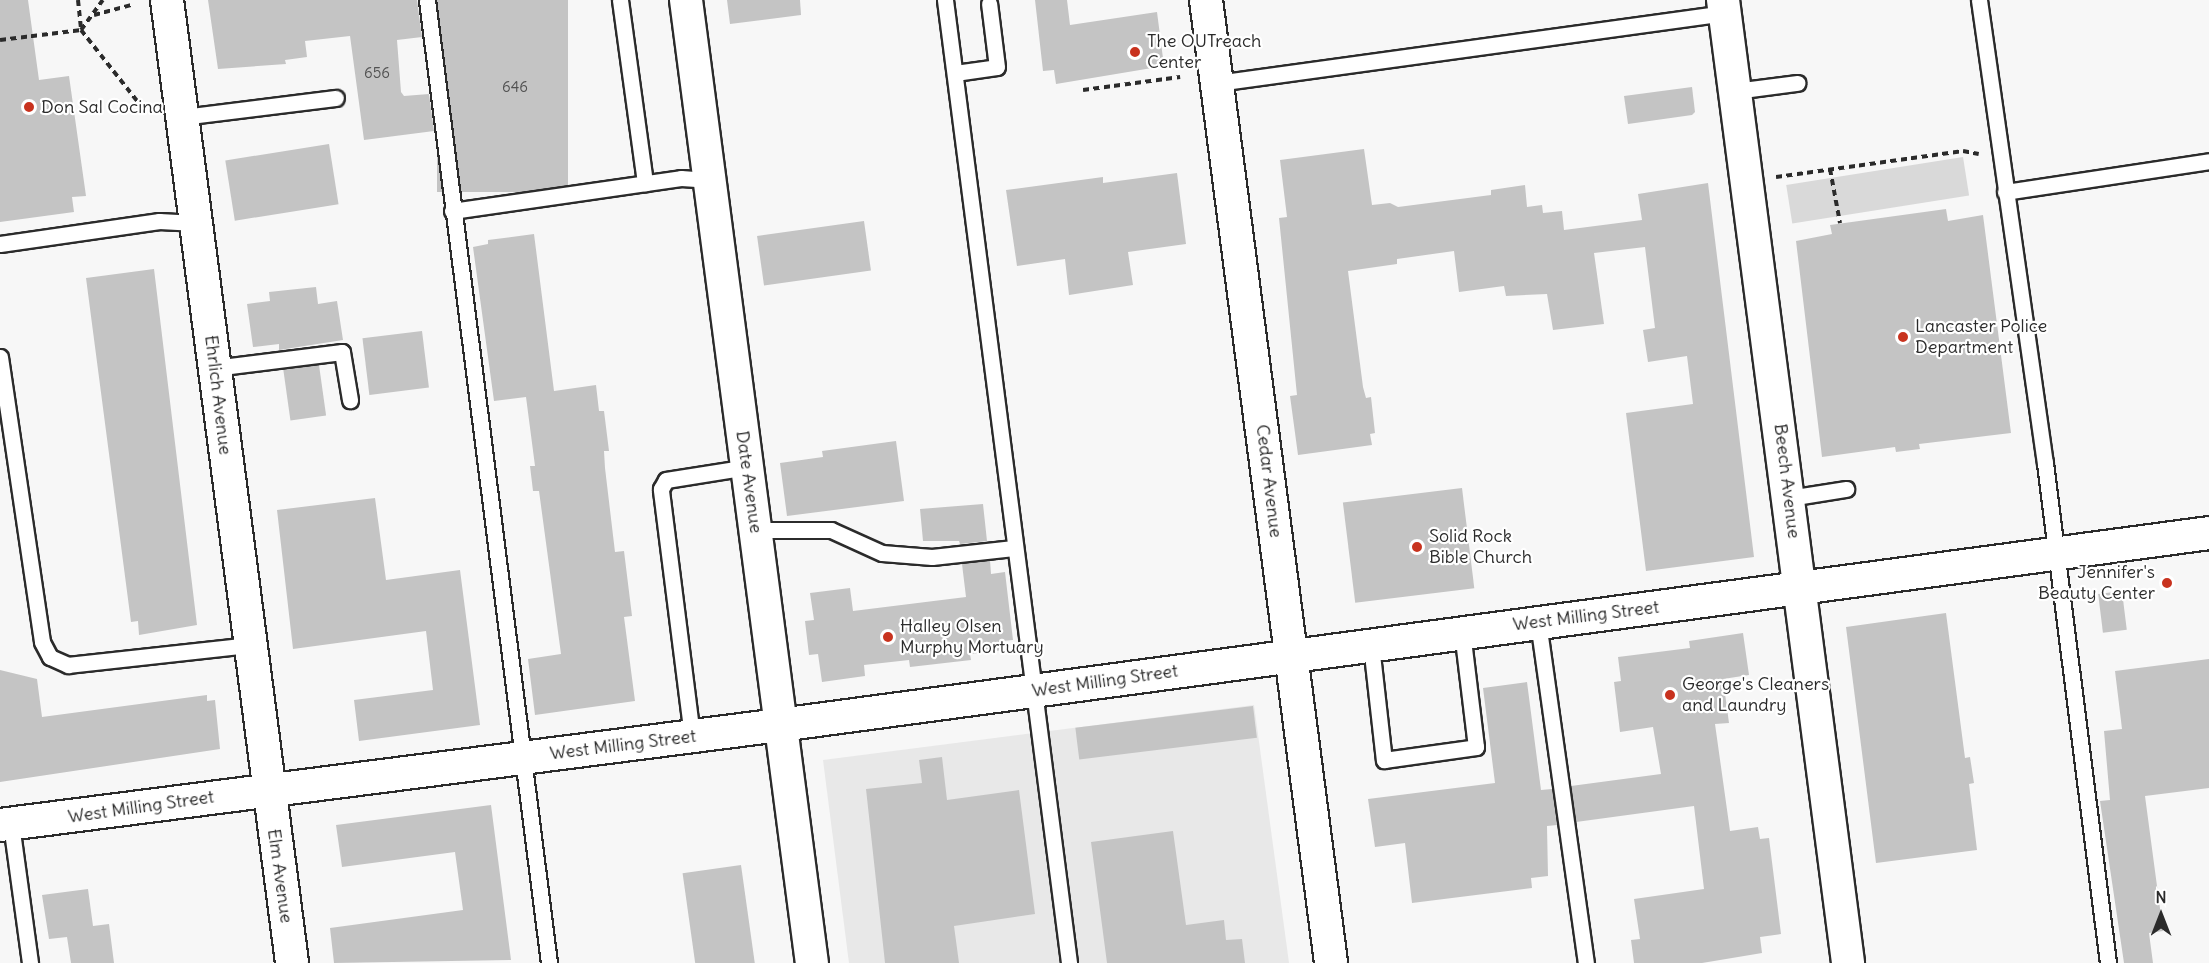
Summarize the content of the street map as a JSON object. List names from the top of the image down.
{
  "streets": {
    "street": [
      "Ehrlich Avenue",
      "Cedar Avenue",
      "Beech Avenue",
      "Date Avenue",
      "West Milling Street",
      "Elm Avenue"
    ]
  },
  "crossings": [
    ["Ehrlich Avenue", "West Milling Street"],
    ["Ehrlich Avenue", "Elm Avenue"],
    ["Cedar Avenue", "West Milling Street"],
    ["Beech Avenue", "West Milling Street"],
    ["Date Avenue", "West Milling Street"],
    ["West Milling Street", "Elm Avenue"]
  ],
  "places": [
    "The OUTreach Center",
    "Don Sal Cocina",
    "Lancaster Police Department",
    "Solid Rock Bible Church",
    "Jennifer's Beauty Center",
    "Halley Olsen Murphy Mortuary",
    "George's Cleaners and Laundry"
  ],
  "house_numbers": ["656", "646"],
  "north": "top"
}
